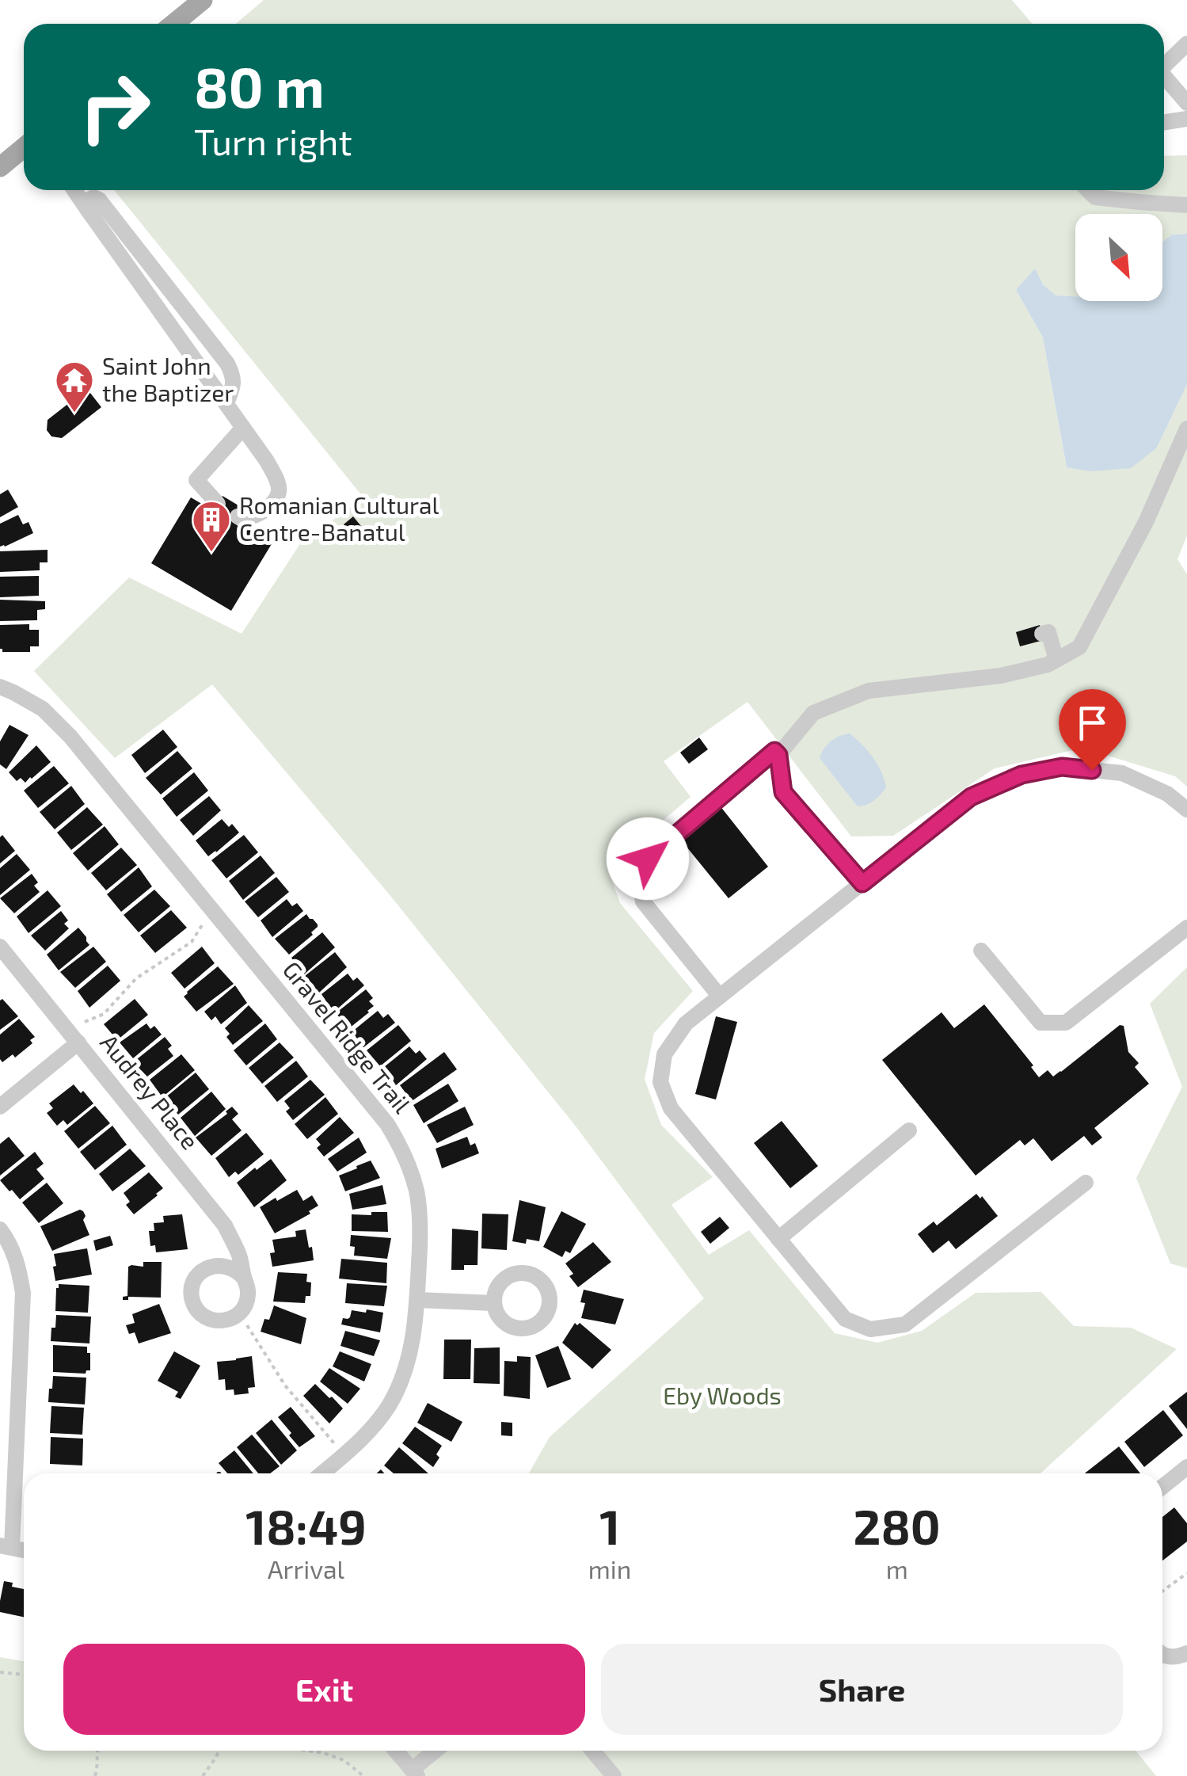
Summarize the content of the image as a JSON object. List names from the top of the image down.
{
  "streets": {
    "street": ["Gravel Ridge Trail", "Audrey Place"]
  },
  "parks": ["Eby Woods"],
  "places": {
    "temple": ["Saint John the Baptizer"],
    "building": ["Romanian Cultural Centre-Banatul"]
  },
  "north": "bottom right",
  "page": {
    "turn": ["80 m", "Turn right"],
    "eta": [
      "18:49",
      "Arrival",
      "1",
      "min",
      "280",
      "m"
    ],
    "buttons": ["Exit", "Share"]
  }
}
